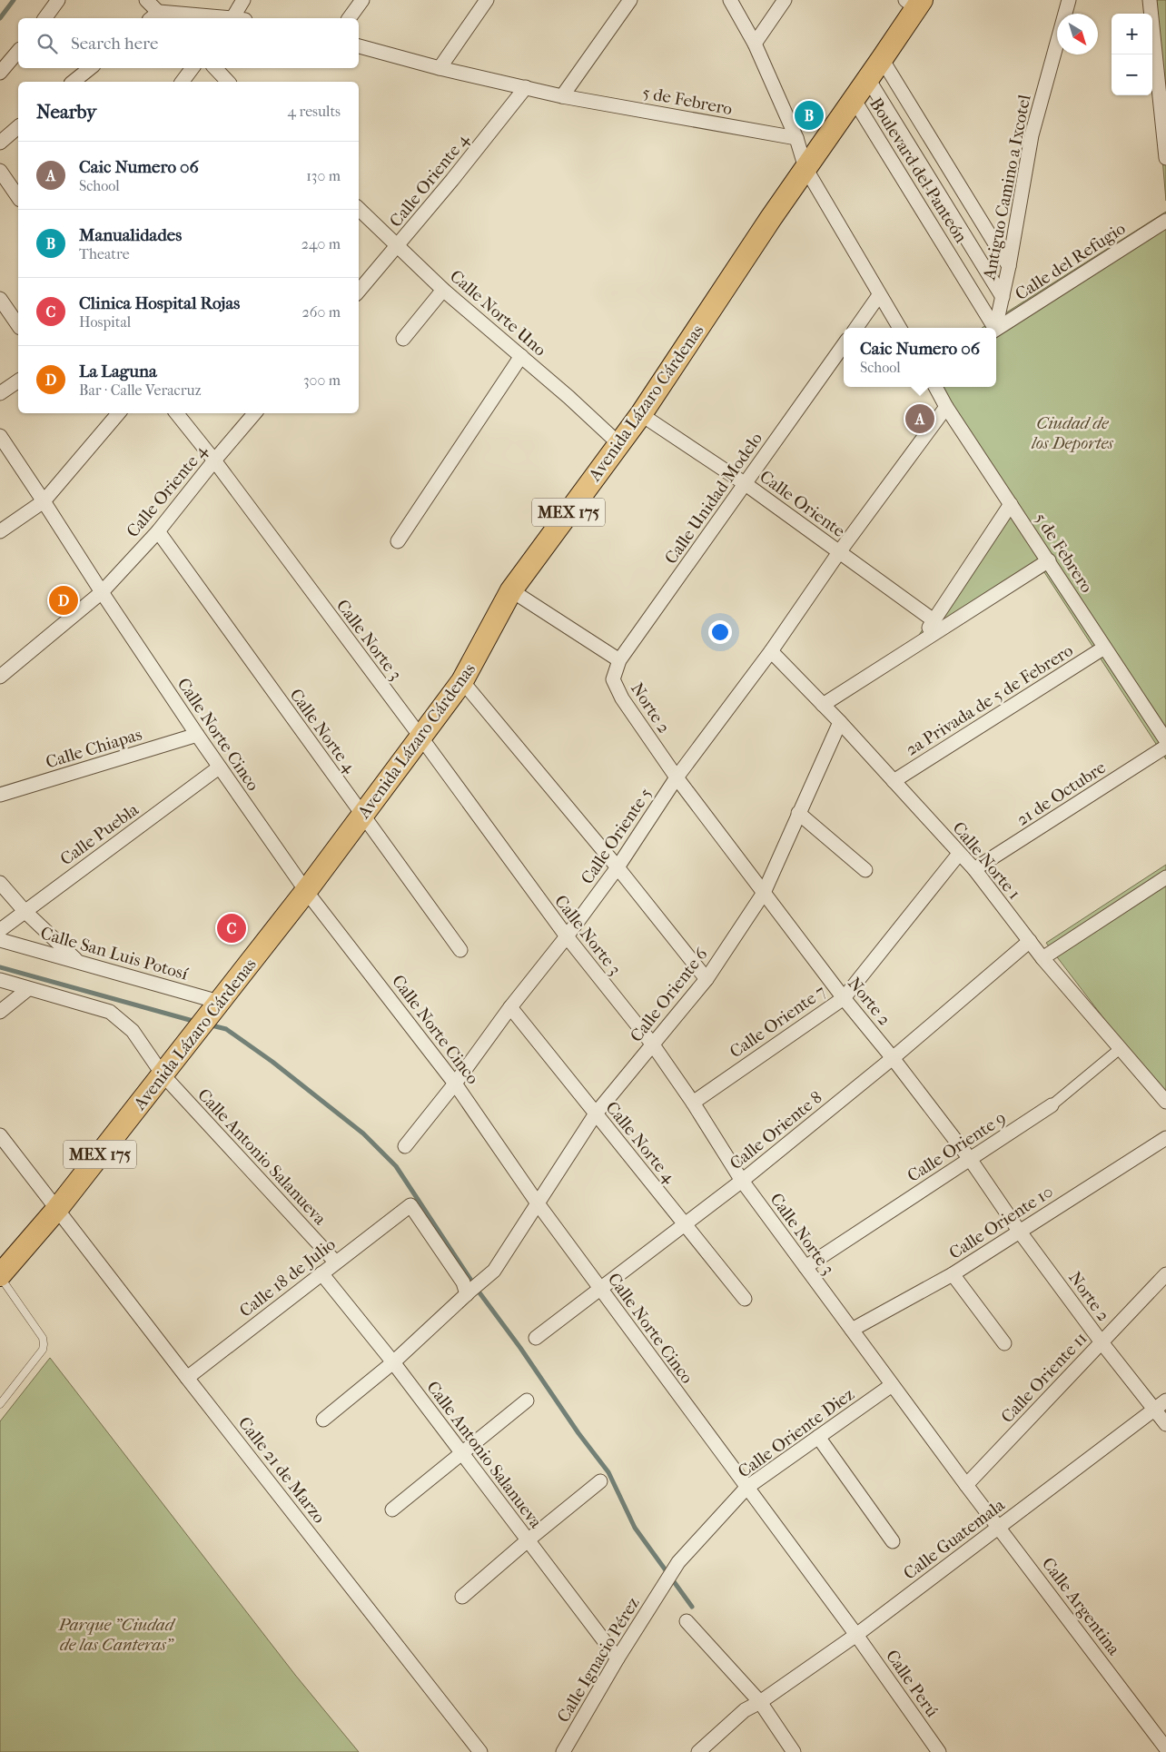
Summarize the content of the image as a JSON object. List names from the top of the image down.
{
  "streets": {
    "main road": ["Avenida Lázaro Cárdenas", "MEX 175"],
    "street": [
      "5 de Febrero",
      "Boulevard del Panteón",
      "Calle Oriente 4",
      "Antiguo Camino a Ixcotel",
      "Calle del Refugio",
      "Calle Norte Uno",
      "Calle Unidad Modelo",
      "Calle Oriente",
      "Calle Norte 3",
      "2a Privada de 5 de Febrero",
      "Norte 2",
      "Calle Norte 4",
      "Calle Norte Cinco",
      "Calle Chiapas",
      "21 de Octubre",
      "Calle Puebla",
      "Calle Oriente 5",
      "Calle Norte 1",
      "Calle San Luis Potosí",
      "Calle Oriente 6",
      "Calle Oriente 7",
      "Calle Oriente 8",
      "Calle Oriente 9",
      "Calle Antonio Salanueva",
      "Calle Oriente 10",
      "Calle 18 de Julio",
      "Calle Oriente 11",
      "Calle Oriente Diez",
      "Calle 21 de Marzo",
      "Calle Guatemala",
      "Calle Argentina",
      "Calle Ignacio Pérez",
      "Calle Perú"
    ]
  },
  "crossings": [
    ["5 de Febrero", "Calle Oriente 4"],
    ["5 de Febrero", "2a Privada de 5 de Febrero"],
    ["5 de Febrero", "Calle Oriente 5"],
    ["Boulevard del Panteón", "Antiguo Camino a Ixcotel"],
    ["Boulevard del Panteón", "Avenida Lázaro Cárdenas"],
    ["Calle Oriente 4", "Calle Norte Uno"],
    ["Calle Oriente 4", "Calle Norte 3"],
    ["Calle Oriente 4", "Calle Norte 4"],
    ["Calle Oriente 4", "Calle Norte Cinco"],
    ["Calle Norte Uno", "Avenida Lázaro Cárdenas"],
    ["Avenida Lázaro Cárdenas", "Calle Norte 3"],
    ["Avenida Lázaro Cárdenas", "Calle Norte 4"],
    ["Avenida Lázaro Cárdenas", "Calle Norte Cinco"],
    ["Avenida Lázaro Cárdenas", "Calle San Luis Potosí"],
    ["Avenida Lázaro Cárdenas", "Calle Antonio Salanueva"],
    ["Avenida Lázaro Cárdenas", "Calle 21 de Marzo"],
    ["Calle Unidad Modelo", "Calle Oriente"],
    ["Calle Unidad Modelo", "Norte 2"],
    ["Calle Oriente", "Calle Oriente 5"],
    ["Calle Norte 3", "Calle Oriente 5"],
    ["Calle Norte 3", "Calle Oriente 6"],
    ["Calle Norte 3", "Calle Oriente 7"],
    ["Calle Norte 3", "Calle Oriente 8"],
    ["Calle Norte 3", "Calle Oriente 9"],
    ["Calle Norte 3", "Calle Oriente 10"],
    ["Calle Norte 3", "Calle Oriente 11"],
    ["Calle Norte 3", "Calle Oriente Diez"],
    ["Calle Norte 3", "Calle Argentina"],
    ["2a Privada de 5 de Febrero", "Calle Norte 1"],
    ["Norte 2", "Calle Oriente 5"],
    ["Norte 2", "Calle Oriente 6"],
    ["Norte 2", "Calle Oriente 7"],
    ["Norte 2", "Calle Oriente 8"],
    ["Norte 2", "Calle Oriente 9"],
    ["Norte 2", "Calle Oriente 10"],
    ["Norte 2", "Calle Oriente 11"],
    ["Norte 2", "Calle Guatemala"],
    ["Calle Norte 4", "Calle Oriente 5"],
    ["Calle Norte 4", "Calle Oriente 6"],
    ["Calle Norte 4", "Calle Oriente 8"],
    ["Calle Norte Cinco", "Calle Chiapas"],
    ["Calle Norte Cinco", "Calle Puebla"],
    ["Calle Norte Cinco", "Calle Oriente 5"],
    ["Calle Norte Cinco", "Calle Oriente 6"],
    ["Calle Norte Cinco", "Calle Oriente 8"],
    ["Calle Norte Cinco", "Calle Oriente Diez"],
    ["Calle Norte Cinco", "Calle Guatemala"],
    ["Calle Norte Cinco", "Calle Perú"],
    ["21 de Octubre", "Calle Norte 1"],
    ["Calle Oriente 5", "Calle Norte 1"],
    ["Calle Norte 1", "Calle Oriente 6"],
    ["Calle Norte 1", "Calle Oriente 7"],
    ["Calle Norte 1", "Calle Oriente 8"],
    ["Calle Norte 1", "Calle Oriente 9"],
    ["Calle Oriente 6", "Calle Antonio Salanueva"],
    ["Calle Oriente 6", "Calle 18 de Julio"],
    ["Calle Antonio Salanueva", "Calle 18 de Julio"],
    ["Calle Antonio Salanueva", "Calle Ignacio Pérez"],
    ["Calle 18 de Julio", "Calle 21 de Marzo"],
    ["Calle Oriente 11", "Calle Argentina"],
    ["Calle Oriente Diez", "Calle Ignacio Pérez"],
    ["Calle Guatemala", "Calle Argentina"],
    ["Calle Guatemala", "Calle Perú"]
  ],
  "parks": ["Ciudad de los Deportes", "Parque \"Ciudad de las Canteras\""],
  "north": "bottom right",
  "page": {
    "map_buttons": ["+", "−"],
    "search": "Search here",
    "heading": ["Nearby", "4 results"],
    "pins": [
      "B",
      "A",
      "D",
      "C"
    ],
    "list": [
      {
        "mark": "A",
        "name": "Caic Numero 06",
        "note": "School",
        "value": "130 m"
      },
      {
        "mark": "B",
        "name": "Manualidades",
        "note": "Theatre",
        "value": "240 m"
      },
      {
        "mark": "C",
        "name": "Clinica Hospital Rojas",
        "note": "Hospital",
        "value": "260 m"
      },
      {
        "mark": "D",
        "name": "La Laguna",
        "note": "Bar · Calle Veracruz",
        "value": "300 m"
      }
    ],
    "popup": ["Caic Numero 06", "School"]
  }
}
